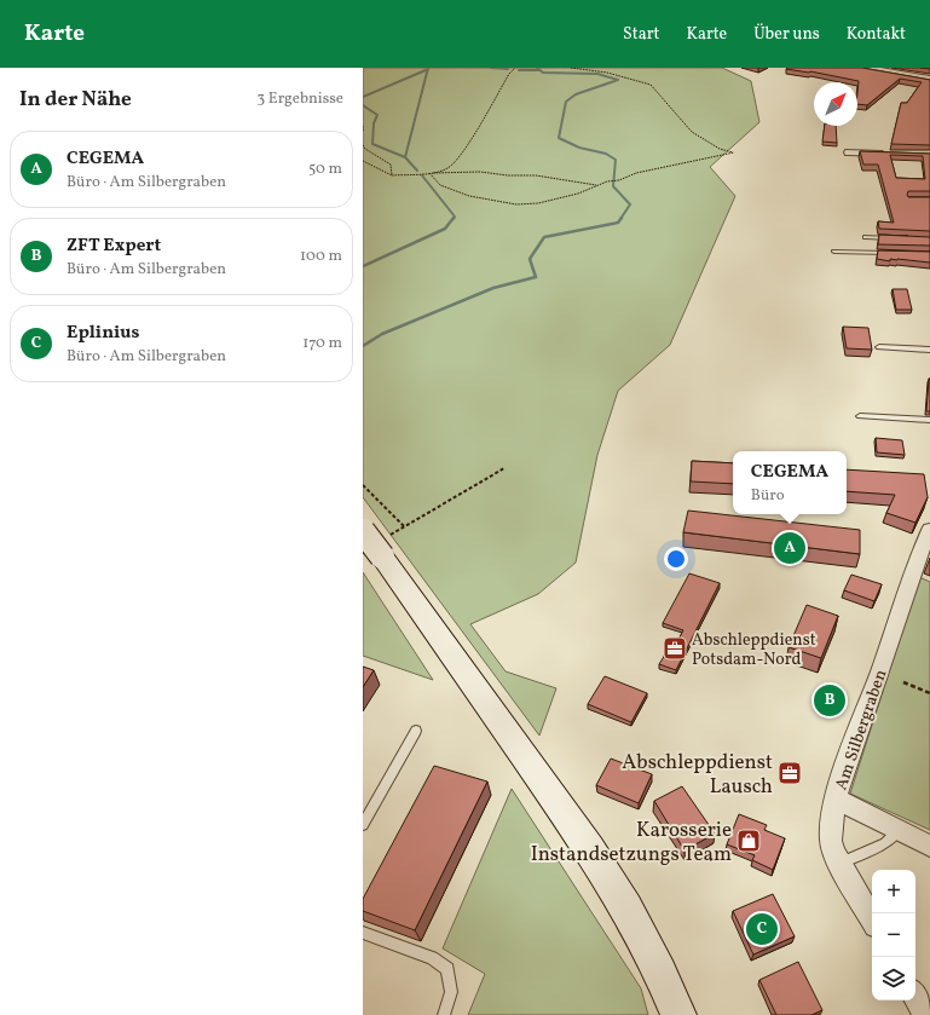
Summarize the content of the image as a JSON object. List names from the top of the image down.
{
  "streets": {
    "street": ["Am Silbergraben"]
  },
  "places": {
    "office": ["Abschleppdienst Potsdam-Nord", "Abschleppdienst Lausch"],
    "shop": ["Karosserie Instandsetzungs Team"]
  },
  "north": "top right",
  "page": {
    "header": "Karte",
    "nav": [
      "Start",
      "Karte",
      "Über uns",
      "Kontakt"
    ],
    "heading": ["In der Nähe", "3 Ergebnisse"],
    "list": [
      {
        "mark": "A",
        "name": "CEGEMA",
        "note": "Büro · Am Silbergraben",
        "value": "50 m"
      },
      {
        "mark": "B",
        "name": "ZFT Expert",
        "note": "Büro · Am Silbergraben",
        "value": "100 m"
      },
      {
        "mark": "C",
        "name": "Eplinius",
        "note": "Büro · Am Silbergraben",
        "value": "170 m"
      }
    ],
    "popup": ["CEGEMA", "Büro"],
    "pins": ["A", "B", "C"],
    "map_buttons": ["+", "−"]
  }
}
